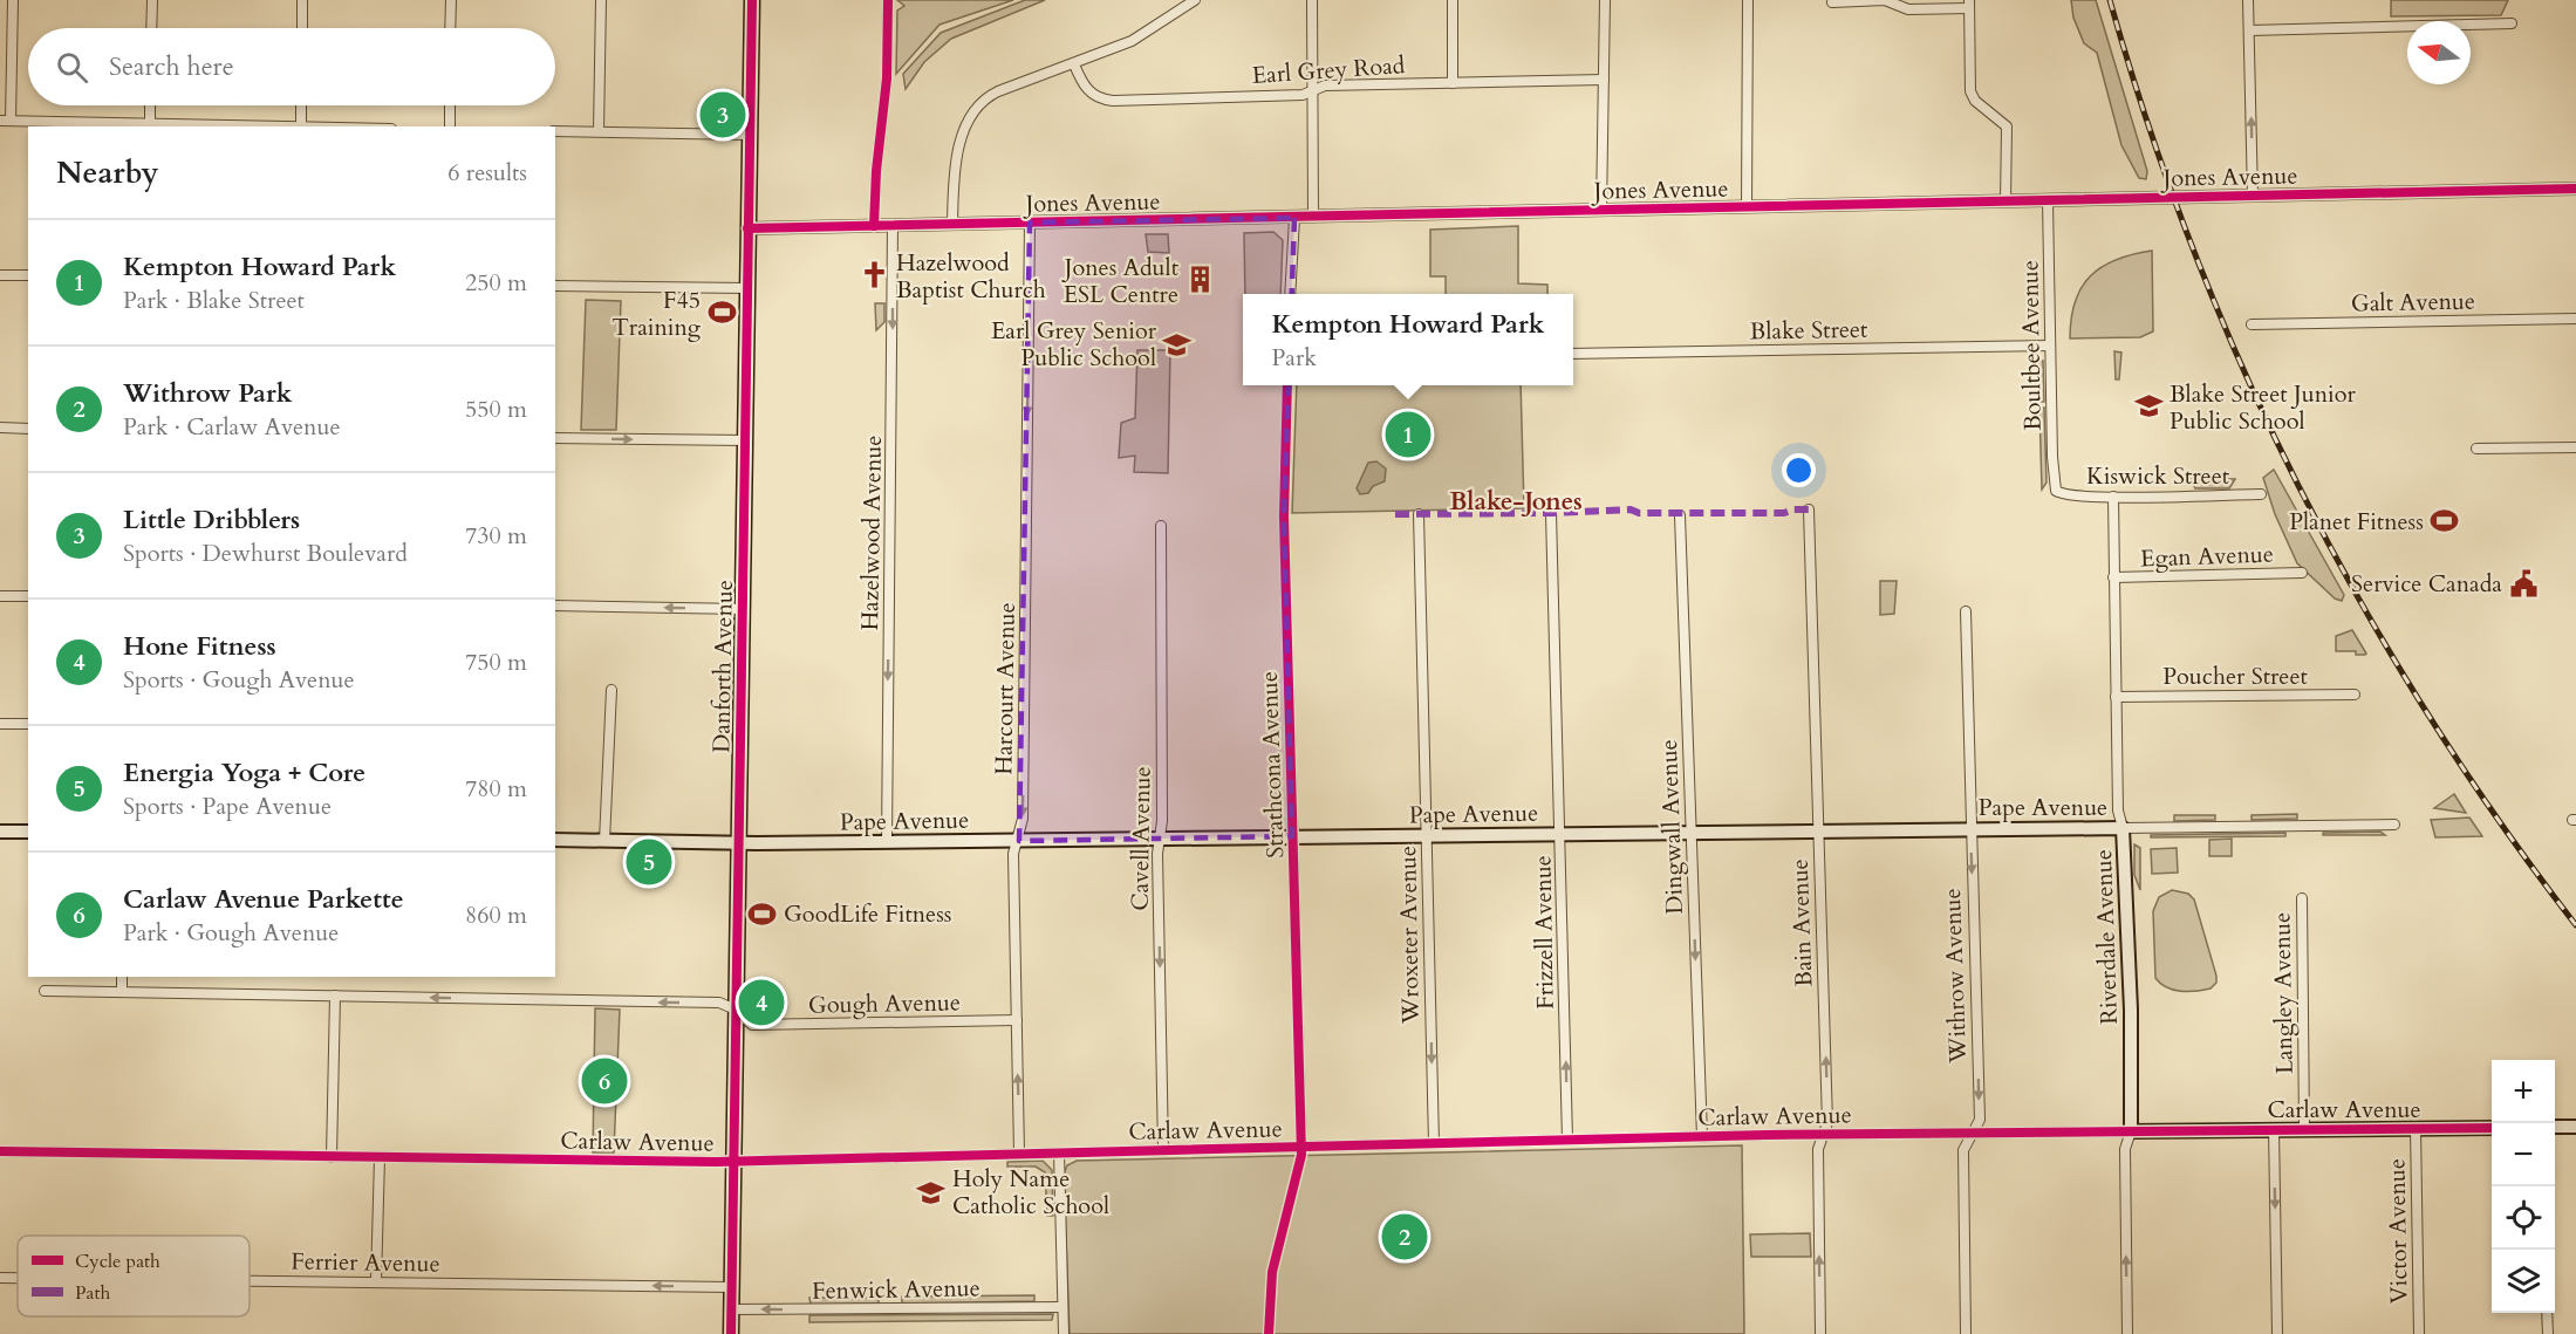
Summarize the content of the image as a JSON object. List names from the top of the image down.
{
  "streets": {
    "main road": [
      "Danforth Avenue",
      "Pape Avenue",
      "Riverdale Avenue",
      "Carlaw Avenue"
    ],
    "street": [
      "Earl Grey Road",
      "Jones Avenue",
      "Galt Avenue",
      "Blake Street",
      "Boultbee Avenue",
      "Kiswick Street",
      "Hazelwood Avenue",
      "Egan Avenue",
      "Poucher Street",
      "Harcourt Avenue",
      "Strathcona Avenue",
      "Dingwall Avenue",
      "Cavell Avenue",
      "Bain Avenue",
      "Frizzell Avenue",
      "Wroxeter Avenue",
      "Withrow Avenue",
      "Langley Avenue",
      "Gough Avenue",
      "Victor Avenue",
      "Ferrier Avenue",
      "Fenwick Avenue"
    ]
  },
  "crossings": [
    ["Jones Avenue", "Boultbee Avenue"],
    ["Jones Avenue", "Hazelwood Avenue"],
    ["Jones Avenue", "Danforth Avenue"],
    ["Jones Avenue", "Harcourt Avenue"],
    ["Blake Street", "Boultbee Avenue"],
    ["Boultbee Avenue", "Kiswick Street"],
    ["Kiswick Street", "Riverdale Avenue"],
    ["Hazelwood Avenue", "Pape Avenue"],
    ["Egan Avenue", "Riverdale Avenue"],
    ["Danforth Avenue", "Pape Avenue"],
    ["Danforth Avenue", "Gough Avenue"],
    ["Danforth Avenue", "Carlaw Avenue"],
    ["Danforth Avenue", "Ferrier Avenue"],
    ["Danforth Avenue", "Fenwick Avenue"],
    ["Poucher Street", "Riverdale Avenue"],
    ["Harcourt Avenue", "Pape Avenue"],
    ["Harcourt Avenue", "Gough Avenue"],
    ["Harcourt Avenue", "Carlaw Avenue"],
    ["Strathcona Avenue", "Pape Avenue"],
    ["Strathcona Avenue", "Carlaw Avenue"],
    ["Pape Avenue", "Dingwall Avenue"],
    ["Pape Avenue", "Cavell Avenue"],
    ["Pape Avenue", "Bain Avenue"],
    ["Pape Avenue", "Frizzell Avenue"],
    ["Pape Avenue", "Wroxeter Avenue"],
    ["Pape Avenue", "Riverdale Avenue"],
    ["Pape Avenue", "Withrow Avenue"],
    ["Dingwall Avenue", "Carlaw Avenue"],
    ["Cavell Avenue", "Carlaw Avenue"],
    ["Bain Avenue", "Carlaw Avenue"],
    ["Frizzell Avenue", "Carlaw Avenue"],
    ["Wroxeter Avenue", "Carlaw Avenue"],
    ["Riverdale Avenue", "Carlaw Avenue"],
    ["Withrow Avenue", "Carlaw Avenue"],
    ["Langley Avenue", "Carlaw Avenue"],
    ["Carlaw Avenue", "Victor Avenue"]
  ],
  "one_way": [
    "Hazelwood Avenue",
    "Dingwall Avenue",
    "Cavell Avenue",
    "Bain Avenue",
    "Frizzell Avenue",
    "Wroxeter Avenue",
    "Withrow Avenue",
    "Gough Avenue",
    "Ferrier Avenue",
    "Fenwick Avenue"
  ],
  "districts": ["Blake-Jones"],
  "places": {
    "church": ["Hazelwood Baptist Church"],
    "building": ["Jones Adult ESL Centre"],
    "sports": ["F45 Training", "Planet Fitness", "GoodLife Fitness"],
    "school or university": ["Earl Grey Senior Public School", "Blake Street Junior Public School", "Holy Name Catholic School"],
    "public building": ["Service Canada"]
  },
  "legend": ["Cycle path", "Path"],
  "north": "left",
  "page": {
    "search": "Search here",
    "pins": [
      "3",
      "1",
      "5",
      "4",
      "6",
      "2"
    ],
    "heading": ["Nearby", "6 results"],
    "list": [
      {
        "mark": "1",
        "name": "Kempton Howard Park",
        "note": "Park · Blake Street",
        "value": "250 m"
      },
      {
        "mark": "2",
        "name": "Withrow Park",
        "note": "Park · Carlaw Avenue",
        "value": "550 m"
      },
      {
        "mark": "3",
        "name": "Little Dribblers",
        "note": "Sports · Dewhurst Boulevard",
        "value": "730 m"
      },
      {
        "mark": "4",
        "name": "Hone Fitness",
        "note": "Sports · Gough Avenue",
        "value": "750 m"
      },
      {
        "mark": "5",
        "name": "Energia Yoga + Core",
        "note": "Sports · Pape Avenue",
        "value": "780 m"
      },
      {
        "mark": "6",
        "name": "Carlaw Avenue Parkette",
        "note": "Park · Gough Avenue",
        "value": "860 m"
      }
    ],
    "popup": ["Kempton Howard Park", "Park"],
    "map_buttons": ["+", "−"]
  }
}
